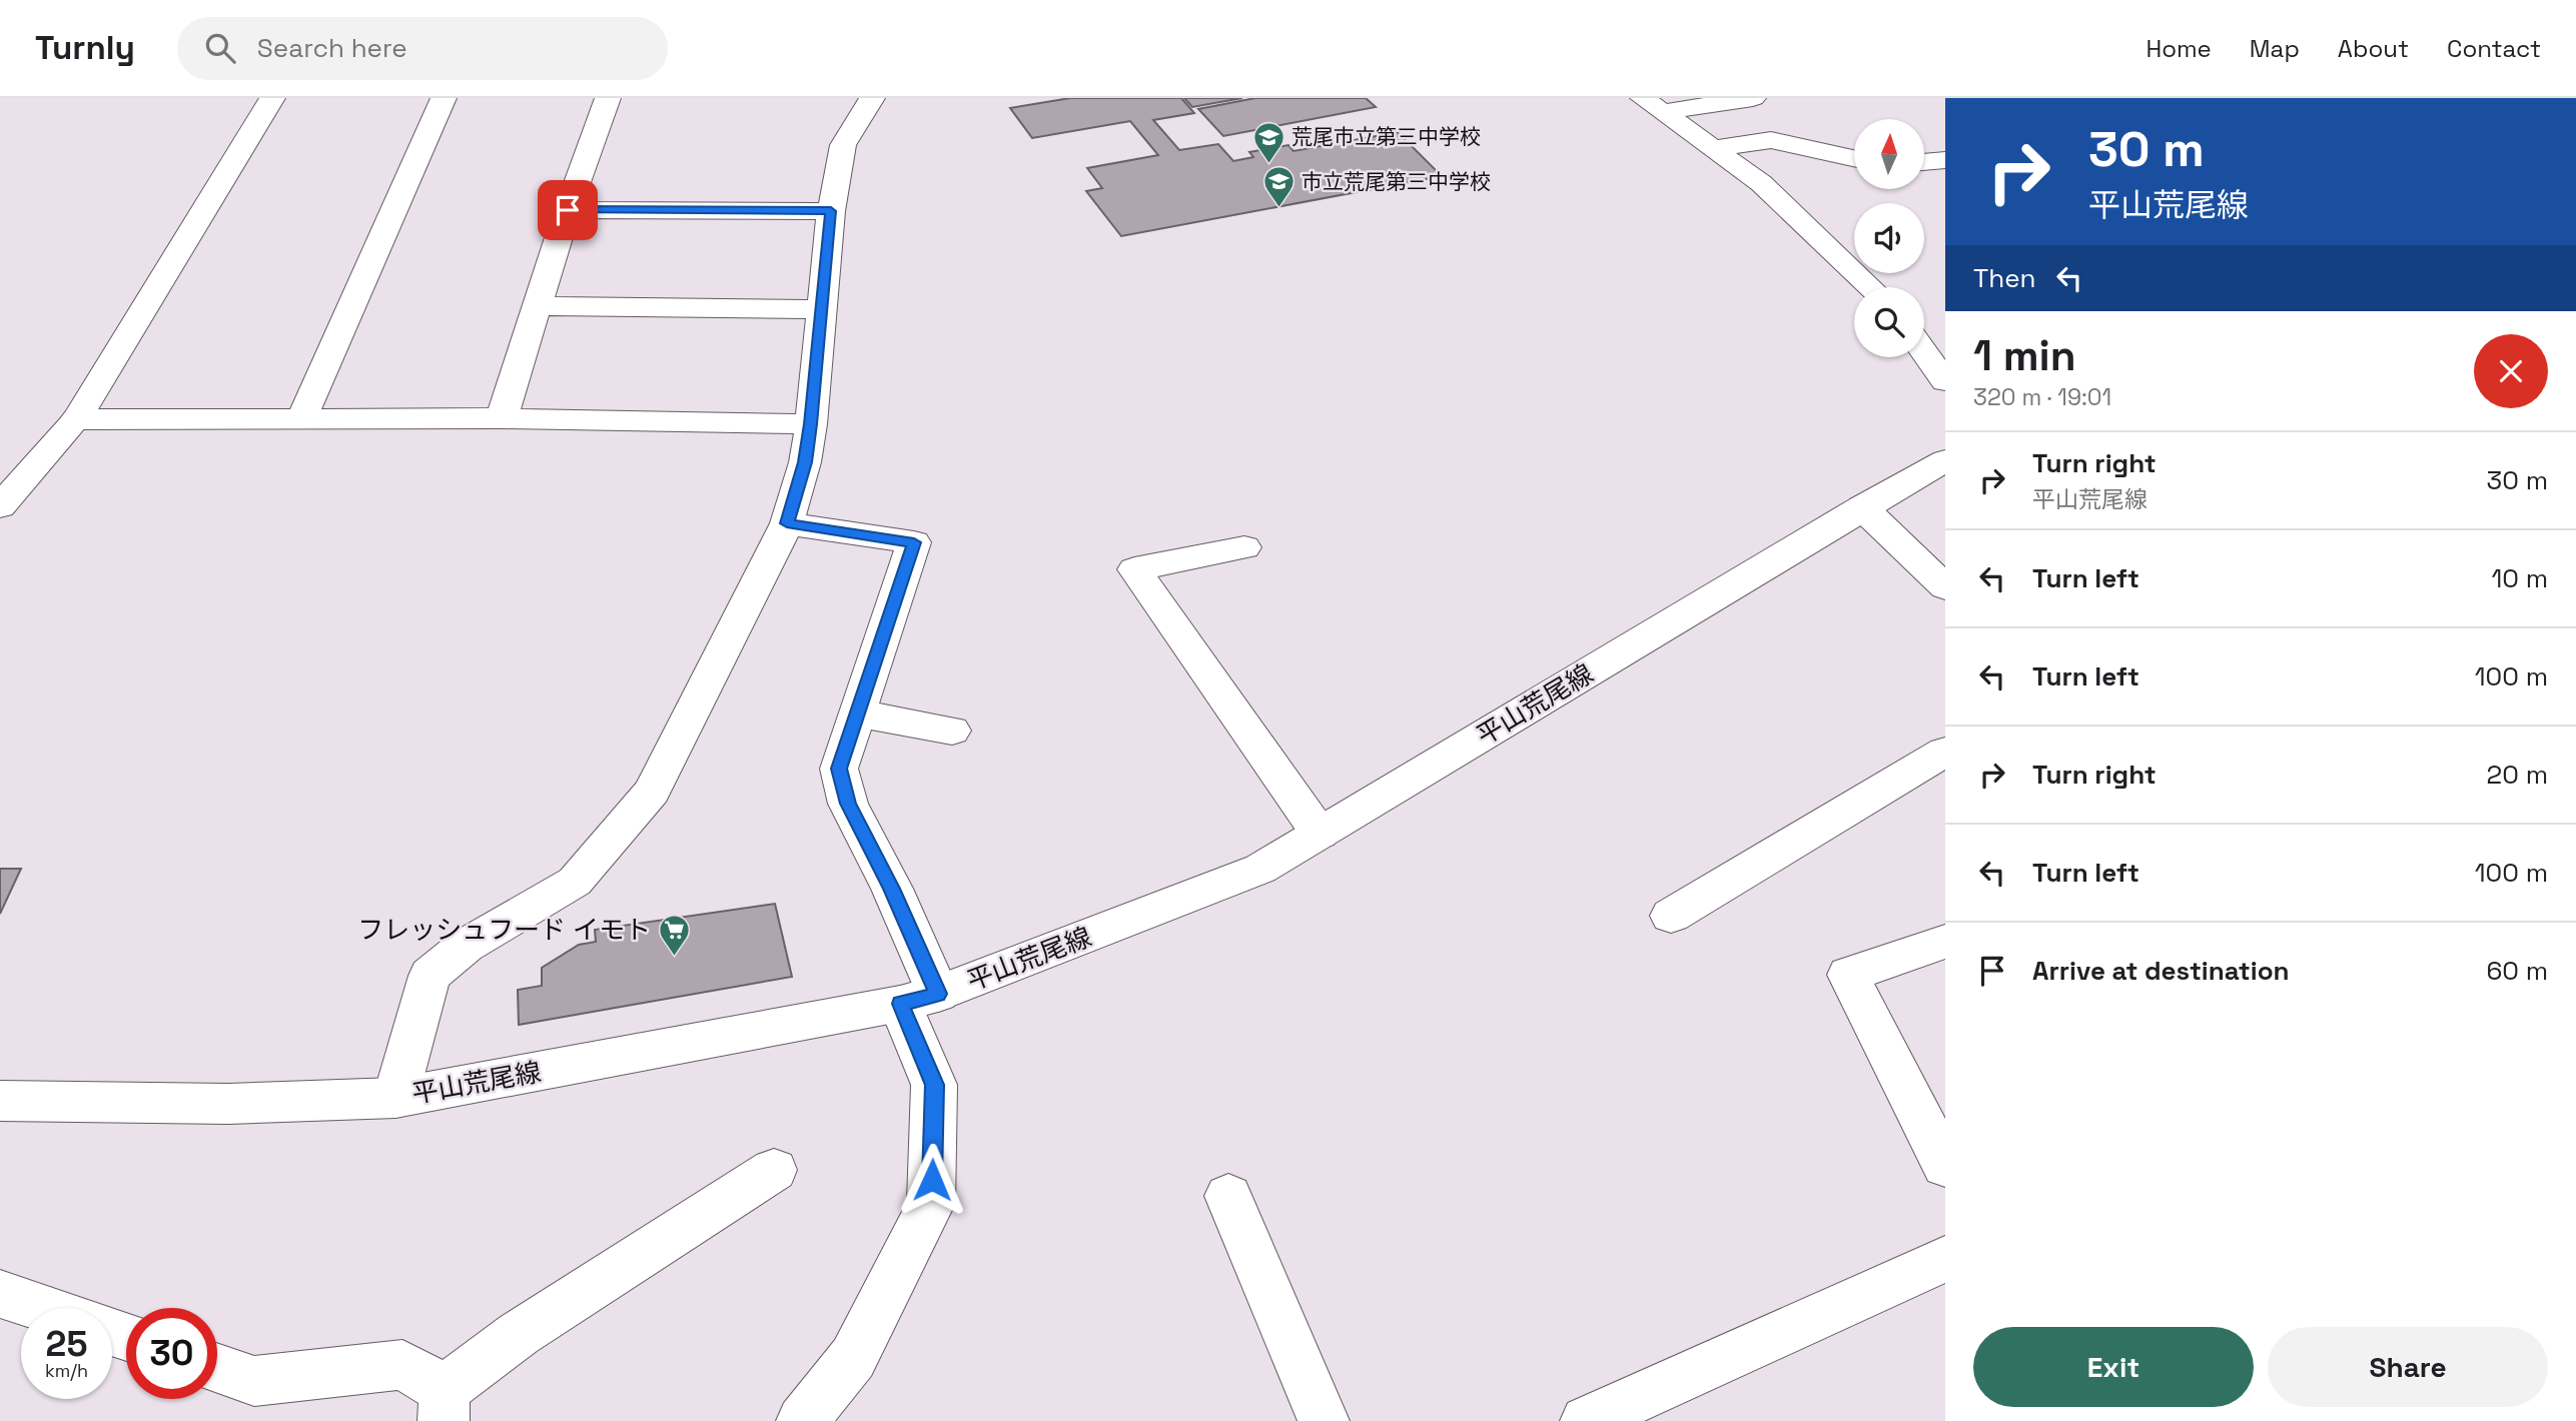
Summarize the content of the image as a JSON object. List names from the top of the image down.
{
  "streets": {
    "street": ["平山荒尾線"]
  },
  "places": {
    "school or university": ["荒尾市立第三中学校", "市立荒尾第三中学校"],
    "supermarket": ["フレッシュフード イモト"]
  },
  "north": "top",
  "page": {
    "header": "Turnly",
    "search": "Search here",
    "nav": [
      "Home",
      "Map",
      "About",
      "Contact"
    ],
    "turn": ["30 m", "平山荒尾線"],
    "then": "Then",
    "heading": ["1 min", "320 m · 19:01"],
    "list": [
      {
        "name": "Turn right",
        "note": "平山荒尾線",
        "value": "30 m"
      },
      {
        "name": "Turn left",
        "value": "10 m"
      },
      {
        "name": "Turn left",
        "value": "100 m"
      },
      {
        "name": "Turn right",
        "value": "20 m"
      },
      {
        "name": "Turn left",
        "value": "100 m"
      },
      {
        "name": "Arrive at destination",
        "value": "60 m"
      }
    ],
    "speed": "25 km/h",
    "limit": "30",
    "buttons": ["Exit", "Share"]
  }
}
